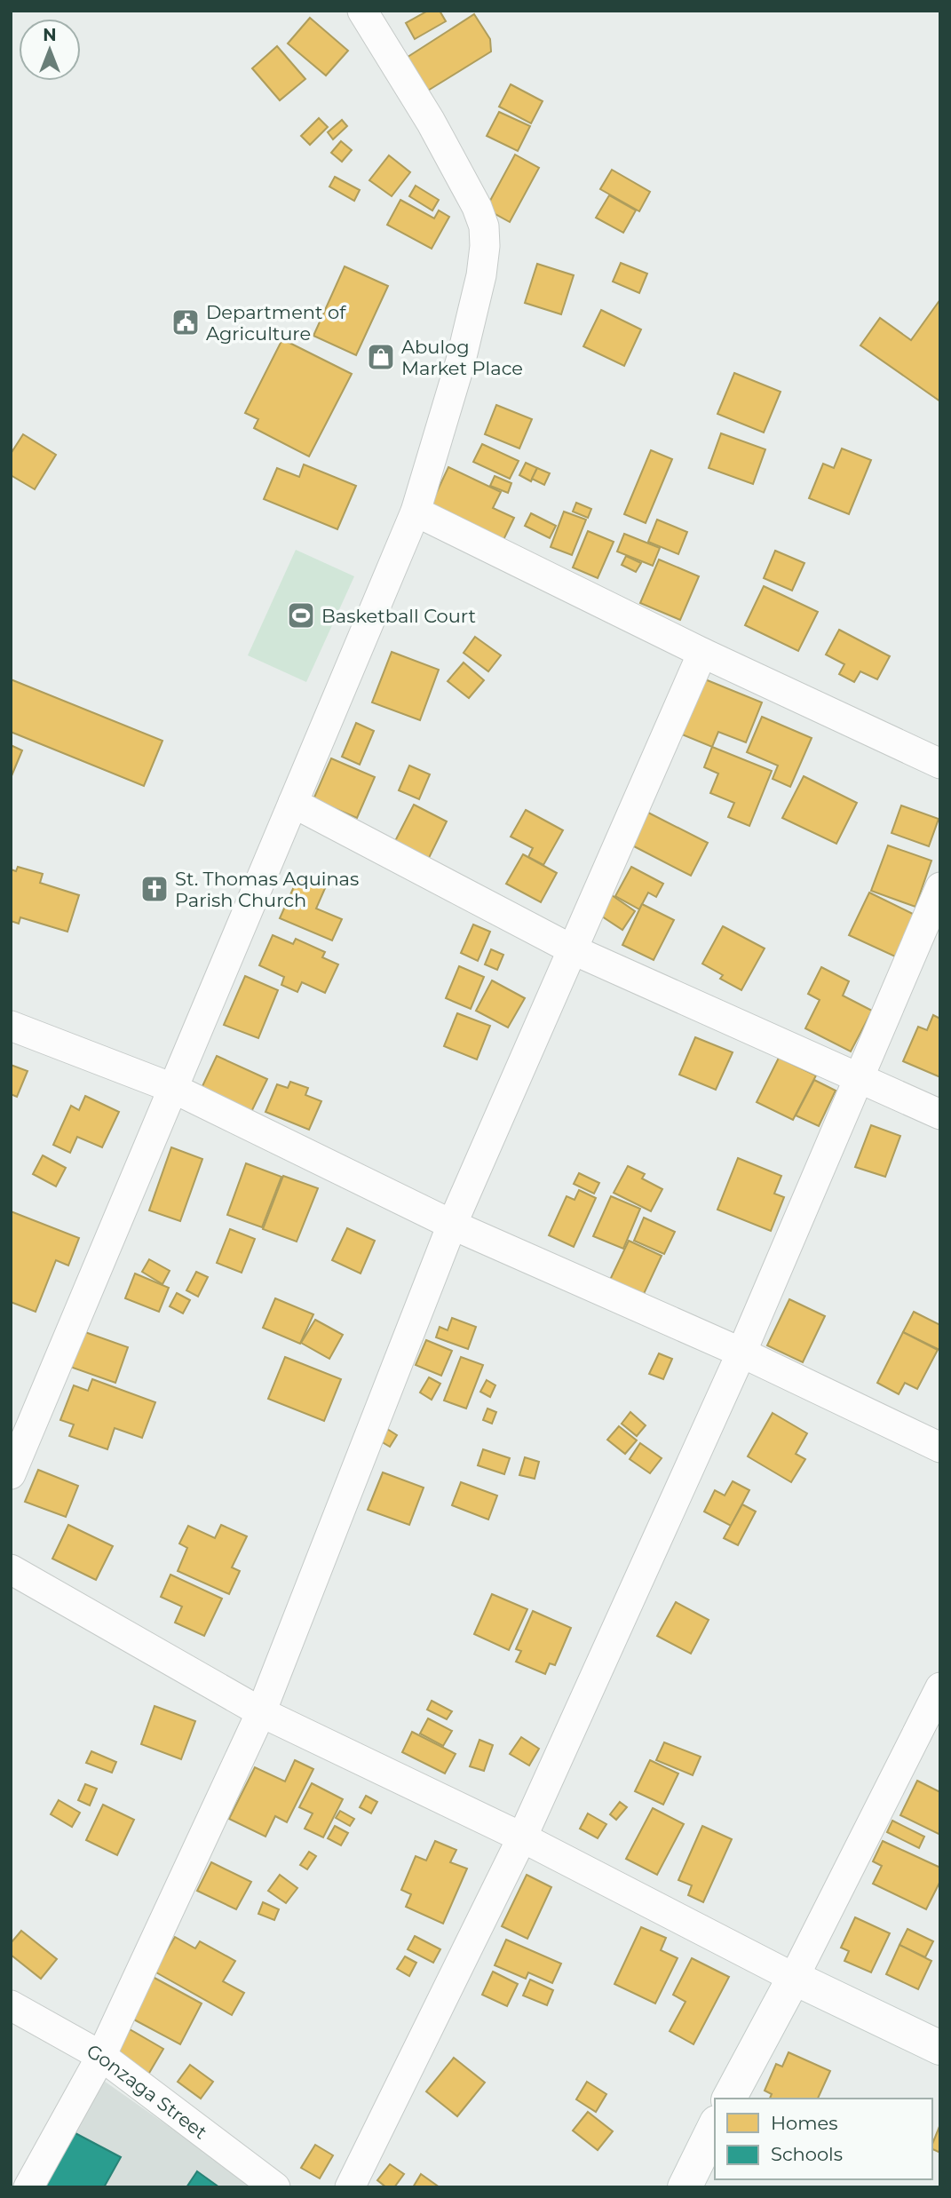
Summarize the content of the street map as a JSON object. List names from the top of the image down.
{
  "streets": {
    "street": ["Gonzaga Street"]
  },
  "places": {
    "public building": ["Department of Agriculture"],
    "shop": ["Abulog Market Place"],
    "sports": ["Basketball Court"],
    "church": ["St. Thomas Aquinas Parish Church"]
  },
  "legend": ["Homes", "Schools"],
  "north": "top"
}
